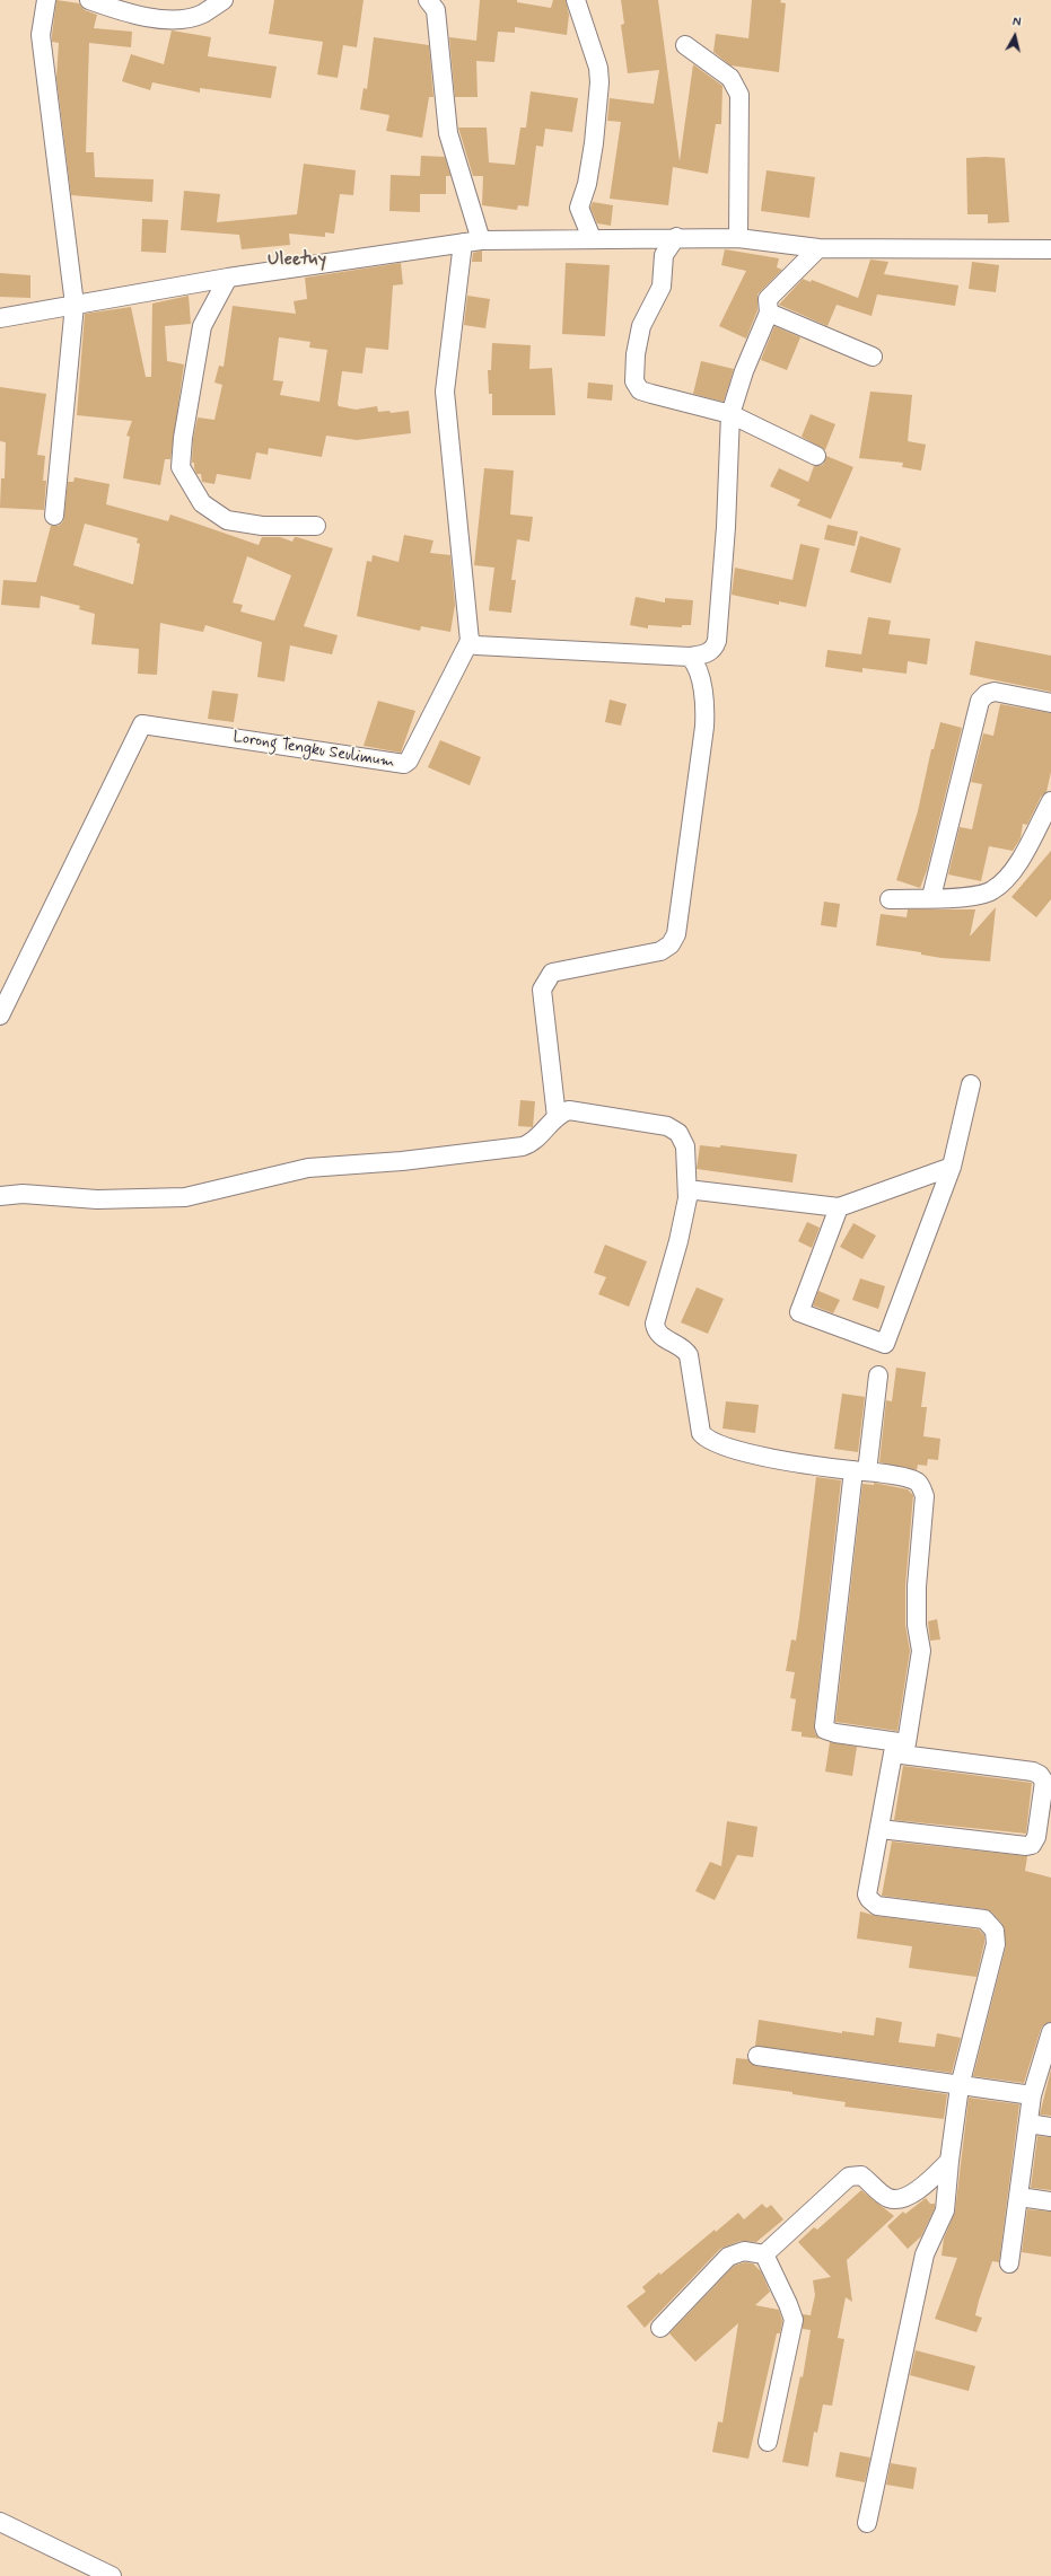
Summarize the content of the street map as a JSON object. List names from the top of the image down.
{
  "streets": {
    "street": ["Lorong Tengku Seulimum"]
  },
  "districts": ["Uleetuy"],
  "north": "top"
}
